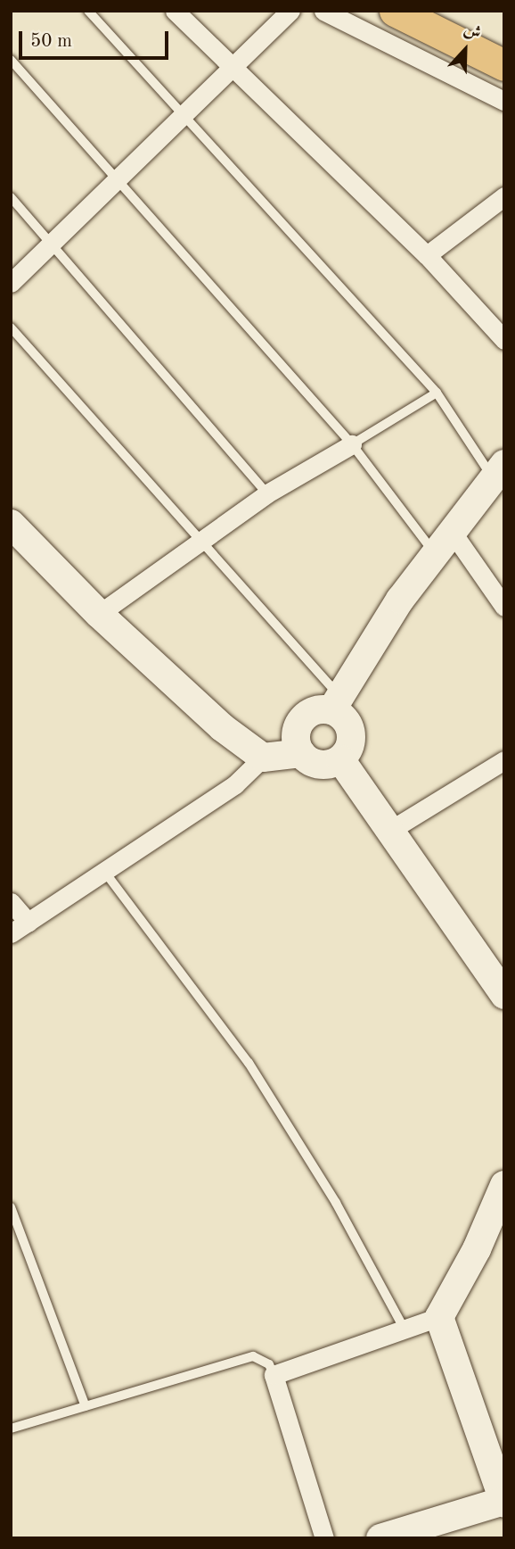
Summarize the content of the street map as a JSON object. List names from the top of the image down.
{
  "scale_bar": "50 m",
  "north": "top"
}
